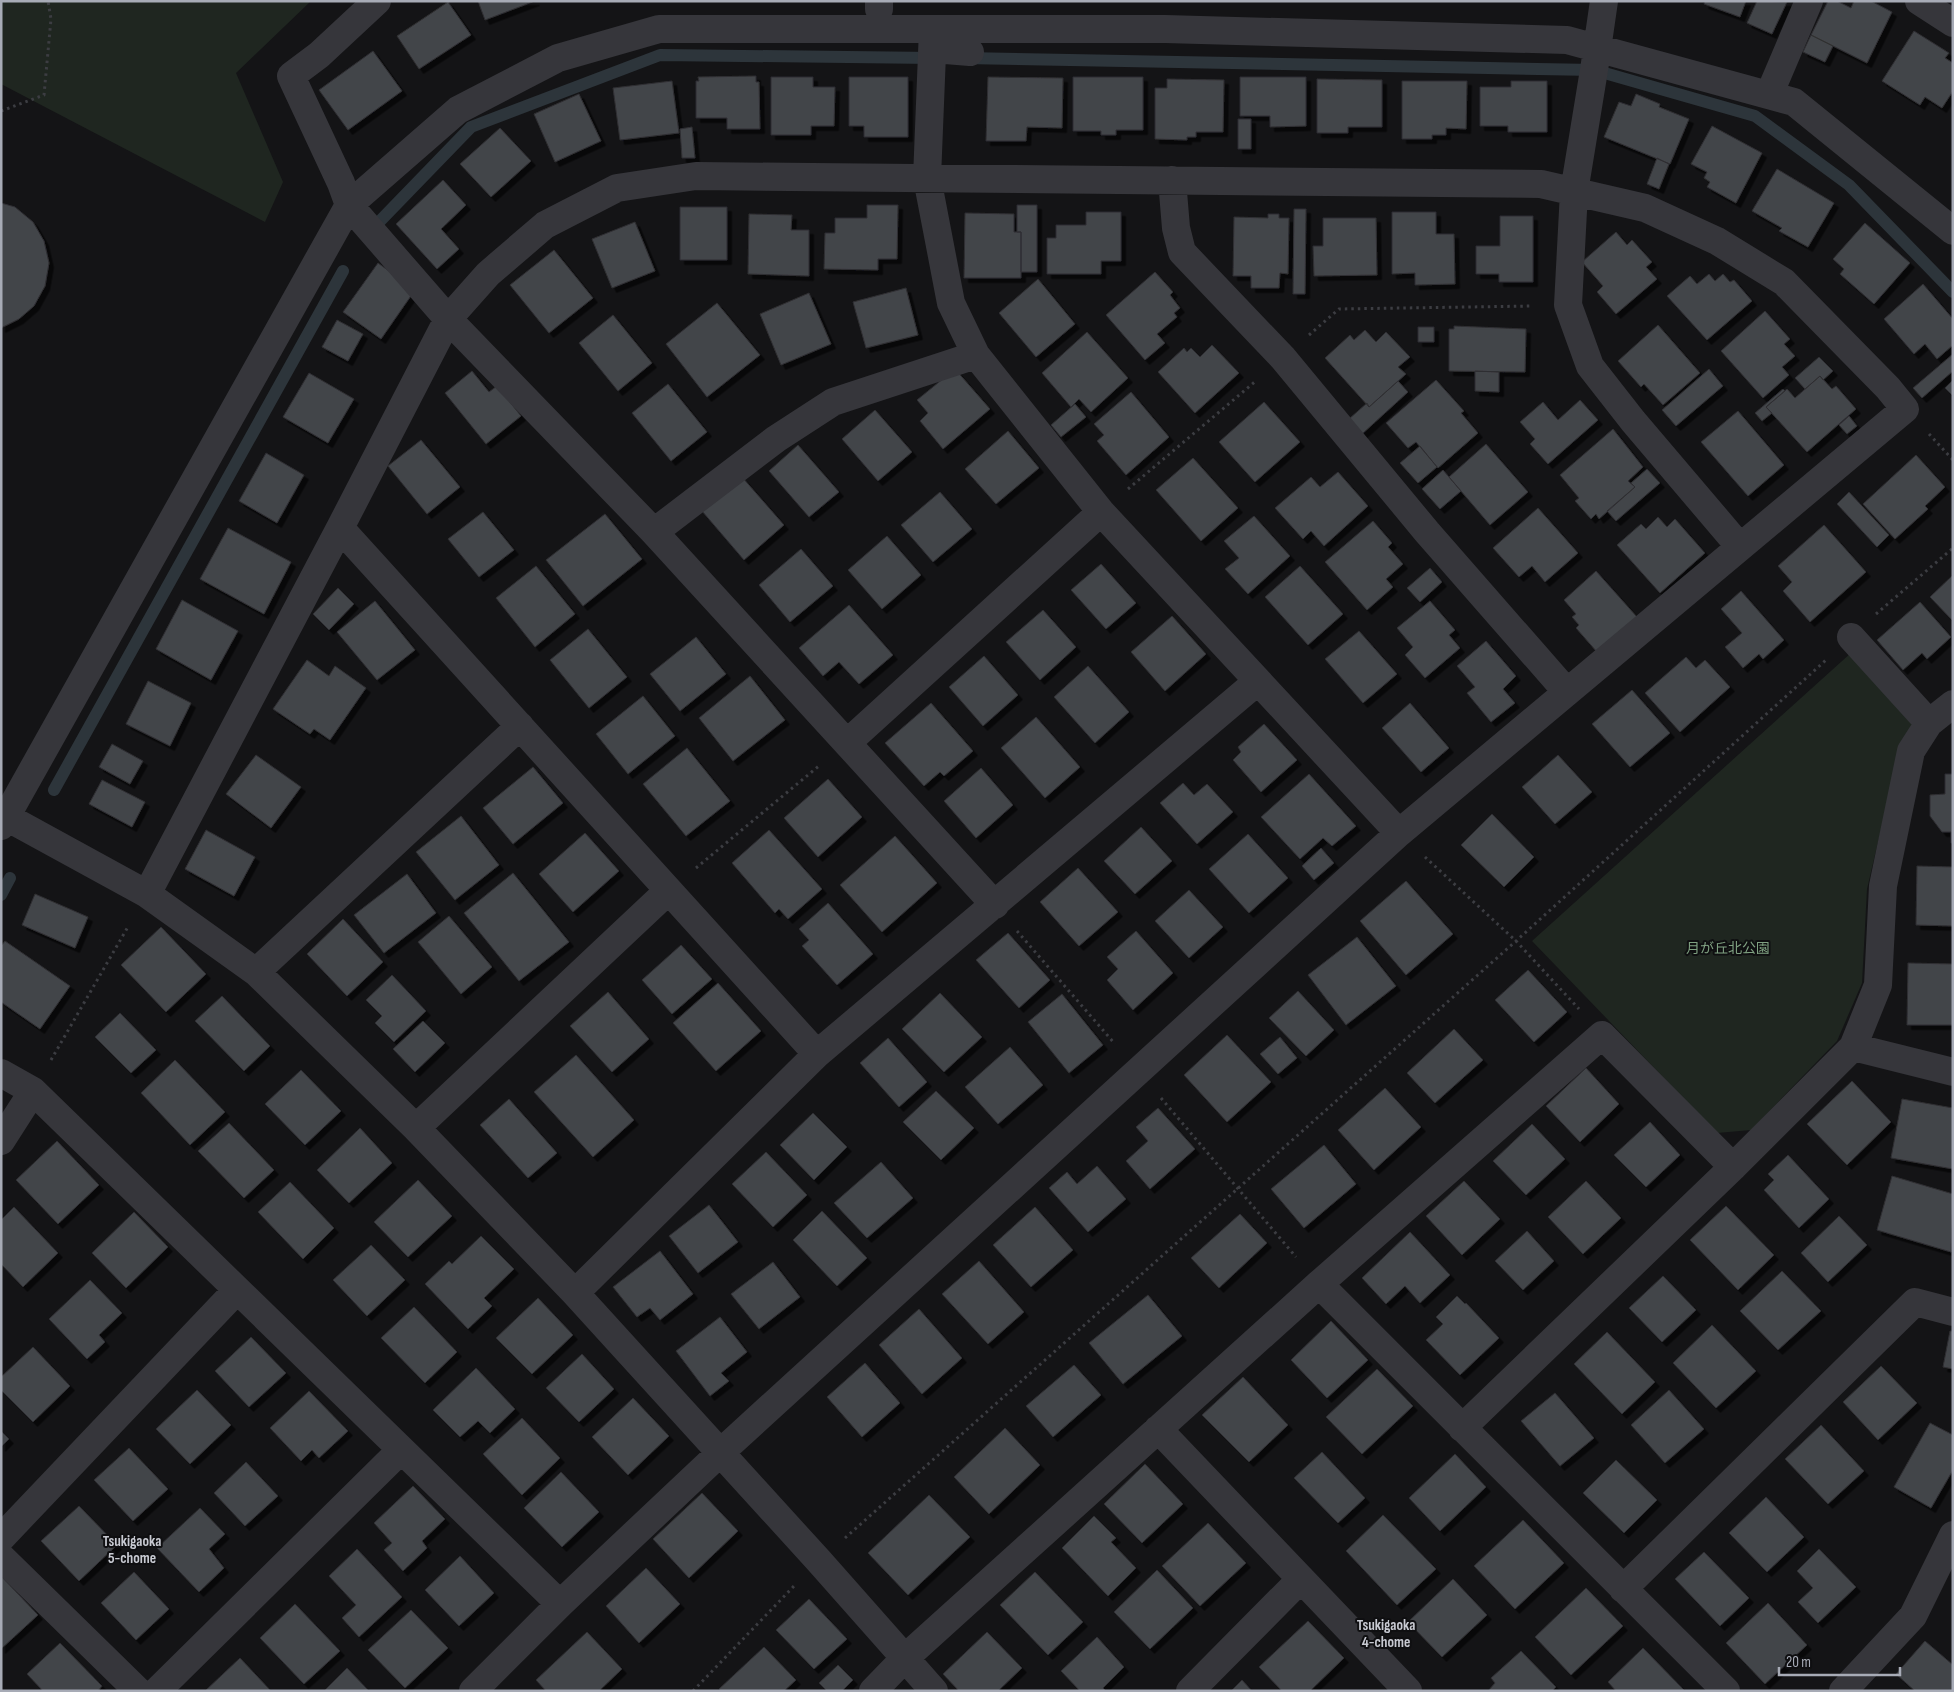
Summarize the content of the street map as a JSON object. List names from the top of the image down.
{
  "districts": ["Tsukigaoka 5-chome", "Tsukigaoka 4-chome"],
  "parks": ["月が丘北公園"],
  "scale_bar": "20 m"
}
